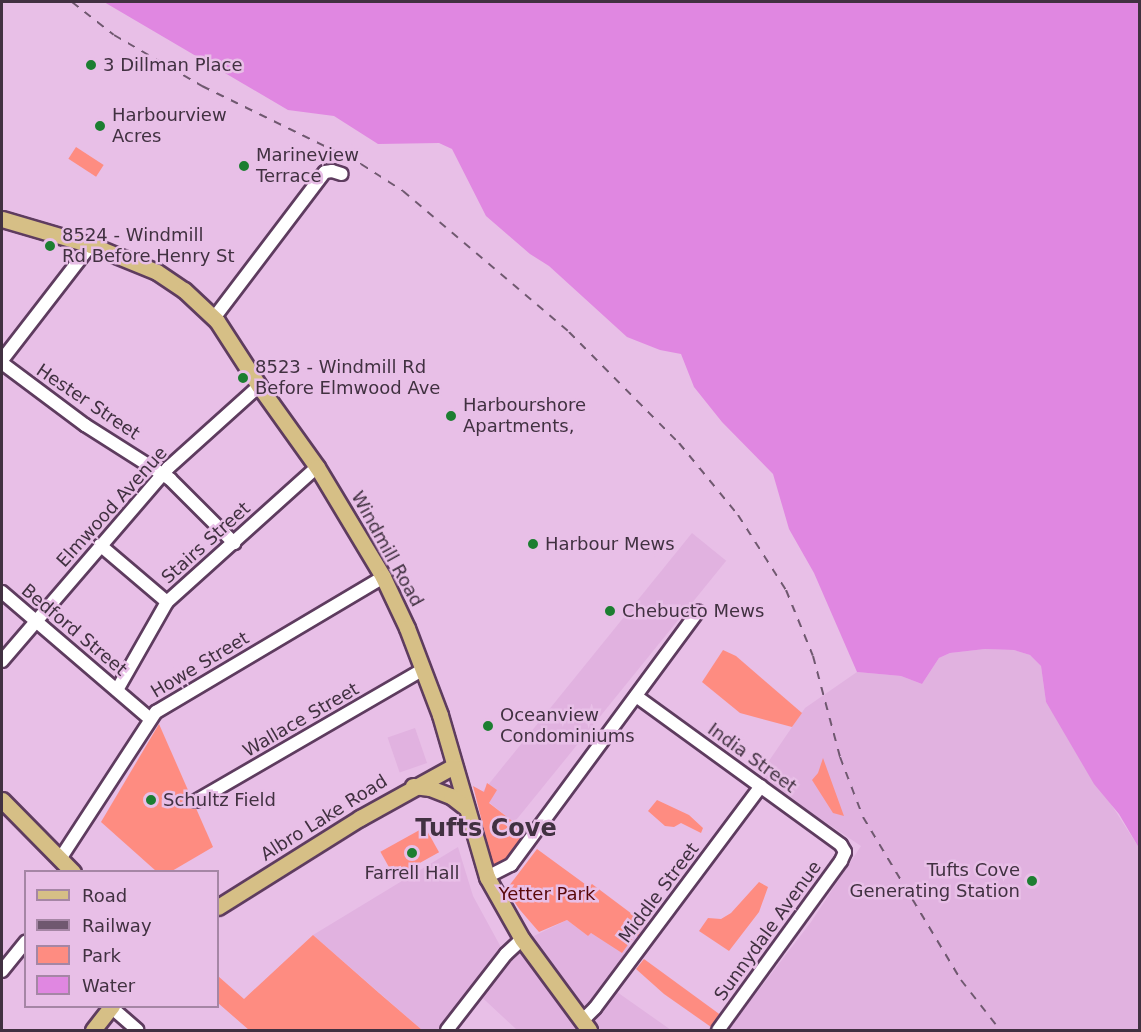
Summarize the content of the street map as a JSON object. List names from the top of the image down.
{
  "streets": {
    "main road": ["Windmill Road", "Albro Lake Road"],
    "street": [
      "Hester Street",
      "Elmwood Avenue",
      "Stairs Street",
      "Bedford Street",
      "Howe Street",
      "Wallace Street",
      "India Street",
      "Middle Street",
      "Sunnydale Avenue"
    ]
  },
  "crossings": [
    ["Hester Street", "Elmwood Avenue"],
    ["Hester Street", "Stairs Street"],
    ["Elmwood Avenue", "Windmill Road"],
    ["Elmwood Avenue", "Bedford Street"],
    ["Stairs Street", "Windmill Road"],
    ["Stairs Street", "Bedford Street"],
    ["Windmill Road", "Howe Street"],
    ["Windmill Road", "Wallace Street"],
    ["Windmill Road", "Albro Lake Road"],
    ["Windmill Road", "Middle Street"],
    ["Bedford Street", "Howe Street"],
    ["India Street", "Middle Street"],
    ["India Street", "Sunnydale Avenue"]
  ],
  "districts": ["Tufts Cove"],
  "parks": ["Yetter Park"],
  "places": [
    "3 Dillman Place",
    "Harbourview Acres",
    "Marineview Terrace",
    "8524 - Windmill Rd Before Henry St",
    "8523 - Windmill Rd Before Elmwood Ave",
    "Harbourshore Apartments,",
    "Harbour Mews",
    "Chebucto Mews",
    "Oceanview Condominiums",
    "Schultz Field",
    "Farrell Hall",
    "Tufts Cove Generating Station"
  ],
  "legend": [
    "Road",
    "Railway",
    "Park",
    "Water"
  ]
}
